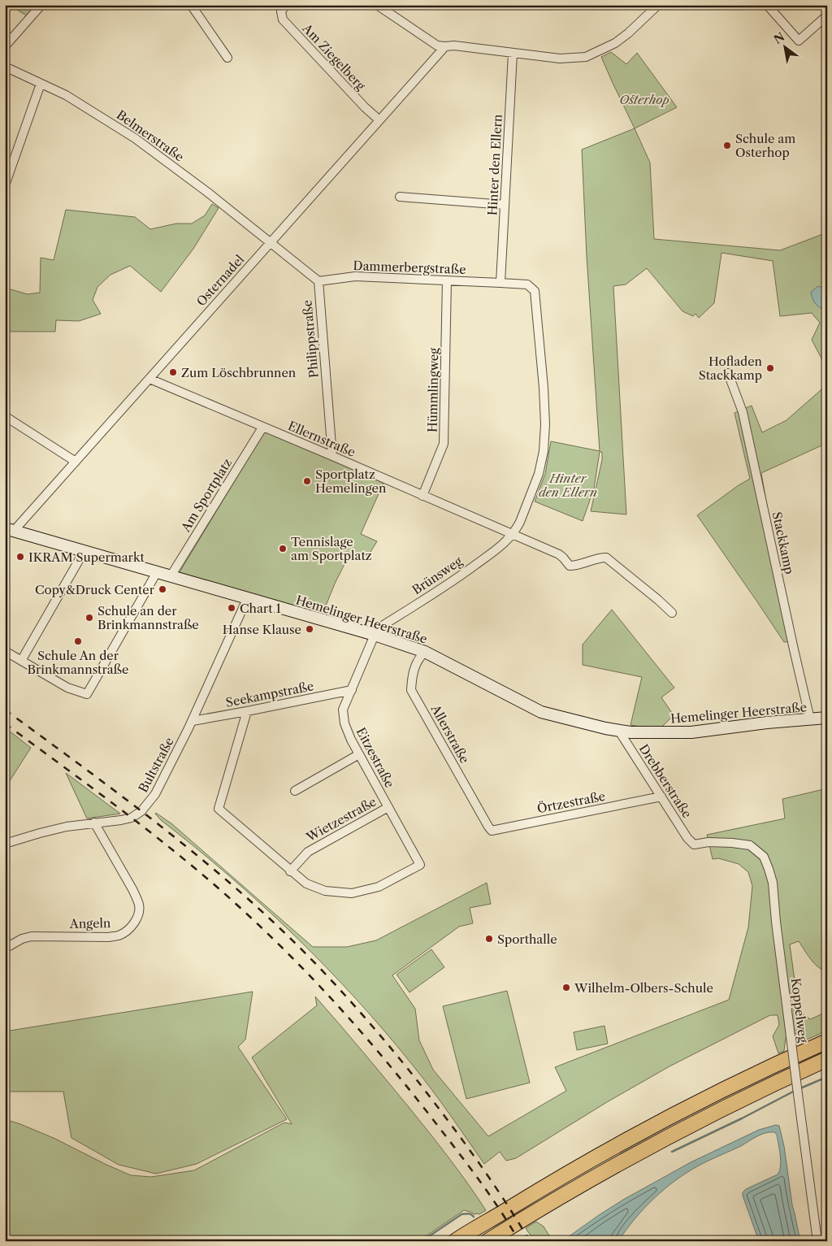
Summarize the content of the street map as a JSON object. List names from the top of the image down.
{
  "streets": {
    "main road": ["Hemelinger Heerstraße"],
    "street": [
      "Am Ziegelberg",
      "Belmerstraße",
      "Hinter den Ellern",
      "Dammerbergstraße",
      "Osternadel",
      "Philippstraße",
      "Hümmlingweg",
      "Ellernstraße",
      "Am Sportplatz",
      "Stackkamp",
      "Brünsweg",
      "Seekampstraße",
      "Allerstraße",
      "Eitzestraße",
      "Bultstraße",
      "Drebberstraße",
      "Örtzestraße",
      "Wietzestraße",
      "Angeln",
      "Koppelweg"
    ]
  },
  "crossings": [
    ["Am Ziegelberg", "Osternadel"],
    ["Belmerstraße", "Osternadel"],
    ["Hinter den Ellern", "Dammerbergstraße"],
    ["Dammerbergstraße", "Philippstraße"],
    ["Dammerbergstraße", "Hümmlingweg"],
    ["Osternadel", "Ellernstraße"],
    ["Osternadel", "Hemelinger Heerstraße"],
    ["Philippstraße", "Ellernstraße"],
    ["Hümmlingweg", "Ellernstraße"],
    ["Ellernstraße", "Am Sportplatz"],
    ["Ellernstraße", "Brünsweg"],
    ["Am Sportplatz", "Hemelinger Heerstraße"],
    ["Stackkamp", "Hemelinger Heerstraße"],
    ["Brünsweg", "Hemelinger Heerstraße"],
    ["Brünsweg", "Eitzestraße"],
    ["Hemelinger Heerstraße", "Allerstraße"],
    ["Hemelinger Heerstraße", "Eitzestraße"],
    ["Hemelinger Heerstraße", "Bultstraße"],
    ["Hemelinger Heerstraße", "Drebberstraße"],
    ["Seekampstraße", "Eitzestraße"],
    ["Seekampstraße", "Bultstraße"],
    ["Allerstraße", "Örtzestraße"],
    ["Eitzestraße", "Wietzestraße"],
    ["Bultstraße", "Angeln"],
    ["Drebberstraße", "Örtzestraße"],
    ["Drebberstraße", "Koppelweg"]
  ],
  "parks": ["Osterhop", "Hinter den Ellern"],
  "places": [
    "Schule am Osterhop",
    "Hofladen Stackkamp",
    "Zum Löschbrunnen",
    "Sportplatz Hemelingen",
    "Tennislage am Sportplatz",
    "IKRAM Supermarkt",
    "Copy&Druck Center",
    "Chart 1",
    "Schule an der Brinkmannstraße",
    "Hanse Klause",
    "Schule An der Brinkmannstraße",
    "Sporthalle",
    "Wilhelm-Olbers-Schule"
  ],
  "north": "top left"
}
